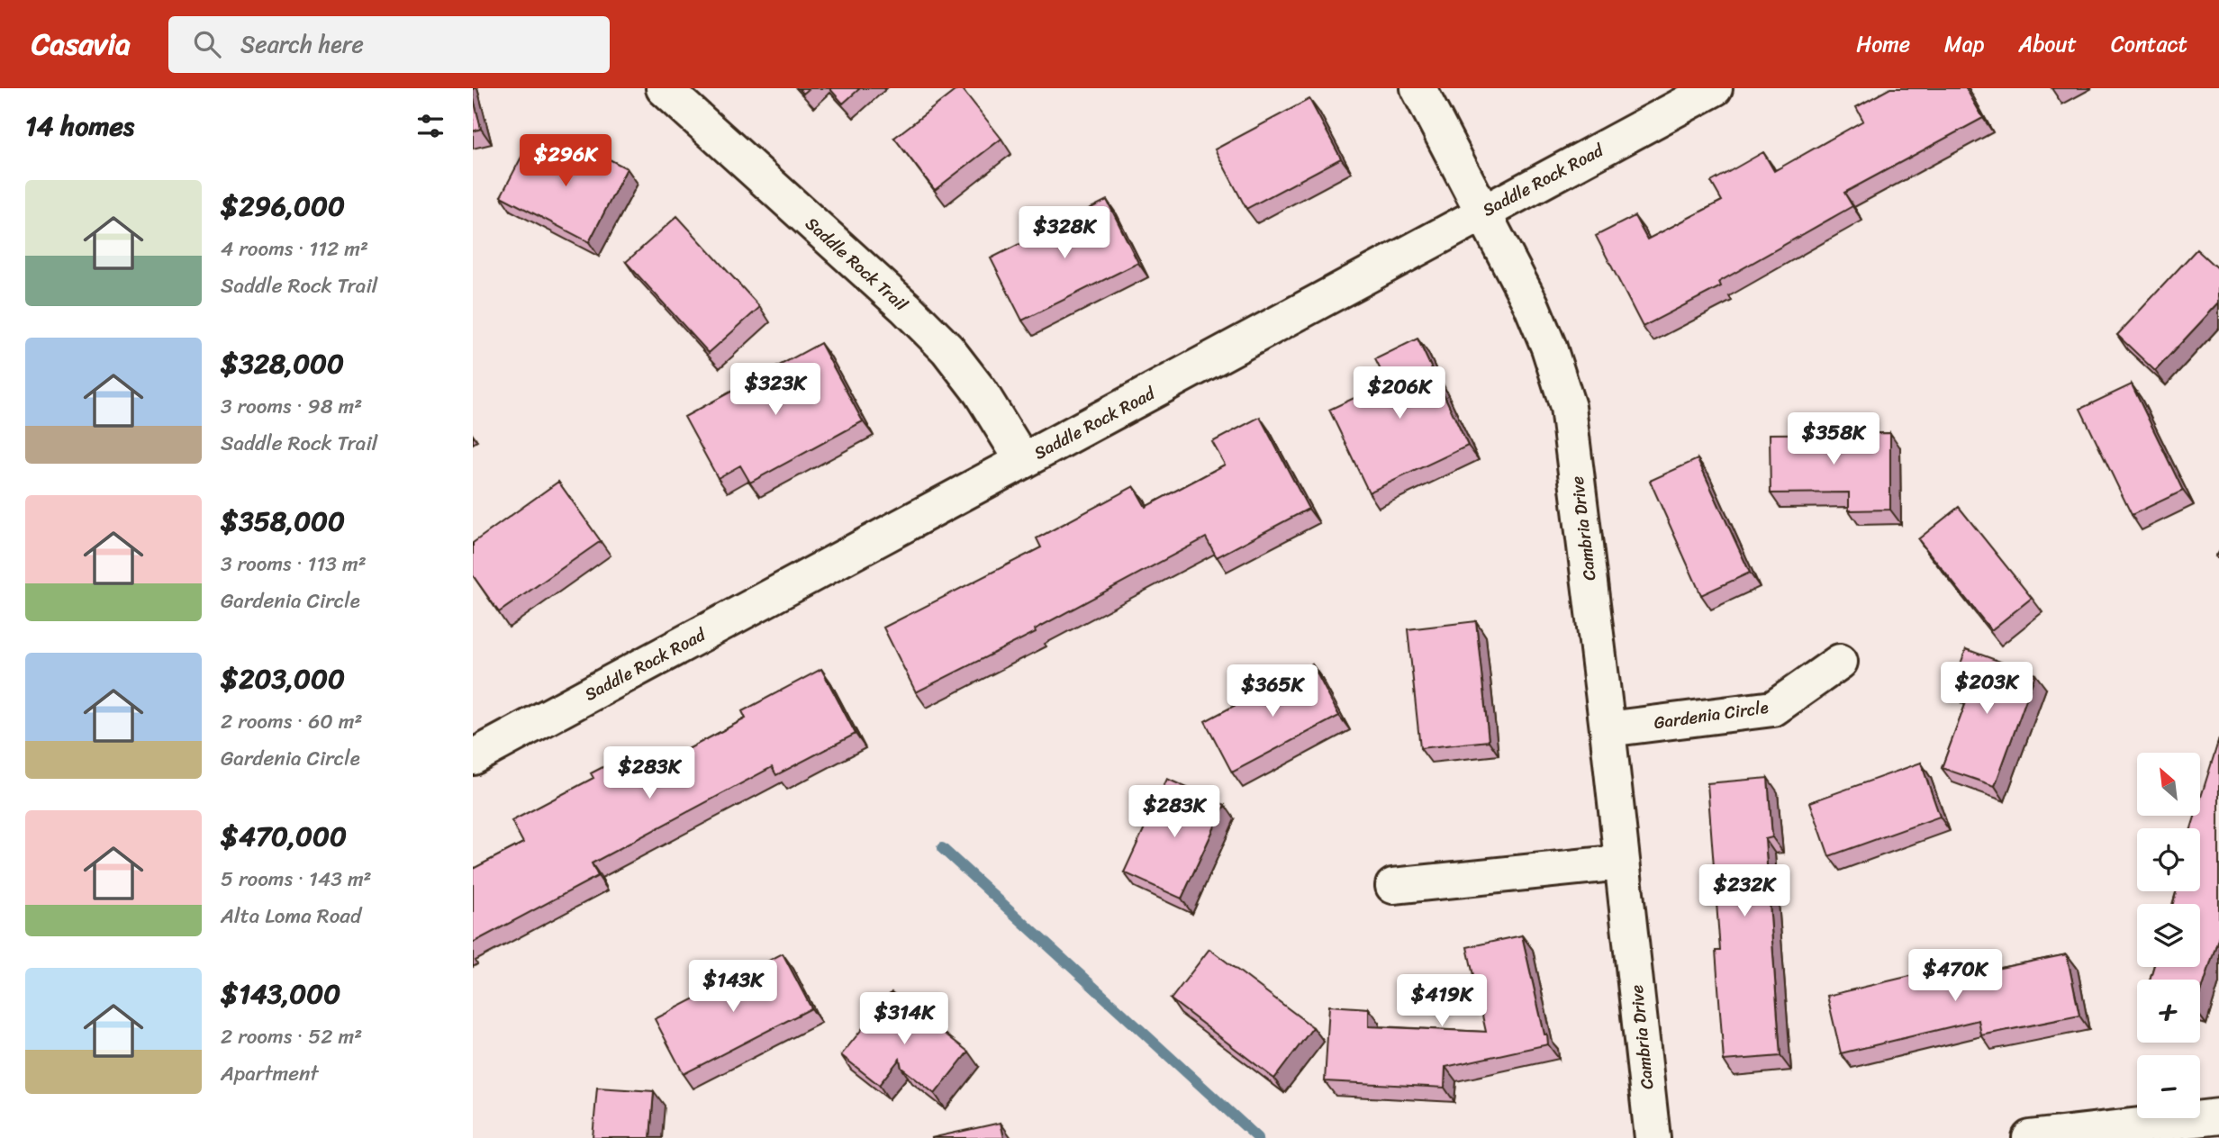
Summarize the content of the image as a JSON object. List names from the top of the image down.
{
  "streets": {
    "street": [
      "Saddle Rock Road",
      "Saddle Rock Trail",
      "Cambria Drive",
      "Gardenia Circle"
    ]
  },
  "crossings": [
    ["Saddle Rock Road", "Saddle Rock Trail"],
    ["Saddle Rock Road", "Cambria Drive"],
    ["Cambria Drive", "Gardenia Circle"]
  ],
  "north": "top left",
  "page": {
    "header": "Casavia",
    "search": "Search here",
    "nav": [
      "Home",
      "Map",
      "About",
      "Contact"
    ],
    "heading": "14 homes",
    "price": [
      "$296K",
      "$328K",
      "$323K",
      "$206K",
      "$358K",
      "$203K",
      "$365K",
      "$283K",
      "$283K",
      "$232K",
      "$470K",
      "$143K",
      "$419K",
      "$314K"
    ],
    "list": [
      {
        "name": "$296,000",
        "note": "4 rooms · 112 m² · Saddle Rock Trail"
      },
      {
        "name": "$328,000",
        "note": "3 rooms · 98 m² · Saddle Rock Trail"
      },
      {
        "name": "$358,000",
        "note": "3 rooms · 113 m² · Gardenia Circle"
      },
      {
        "name": "$203,000",
        "note": "2 rooms · 60 m² · Gardenia Circle"
      },
      {
        "name": "$470,000",
        "note": "5 rooms · 143 m² · Alta Loma Road"
      },
      {
        "name": "$143,000",
        "note": "2 rooms · 52 m² · Apartment"
      }
    ],
    "map_buttons": ["+", "−"]
  }
}
